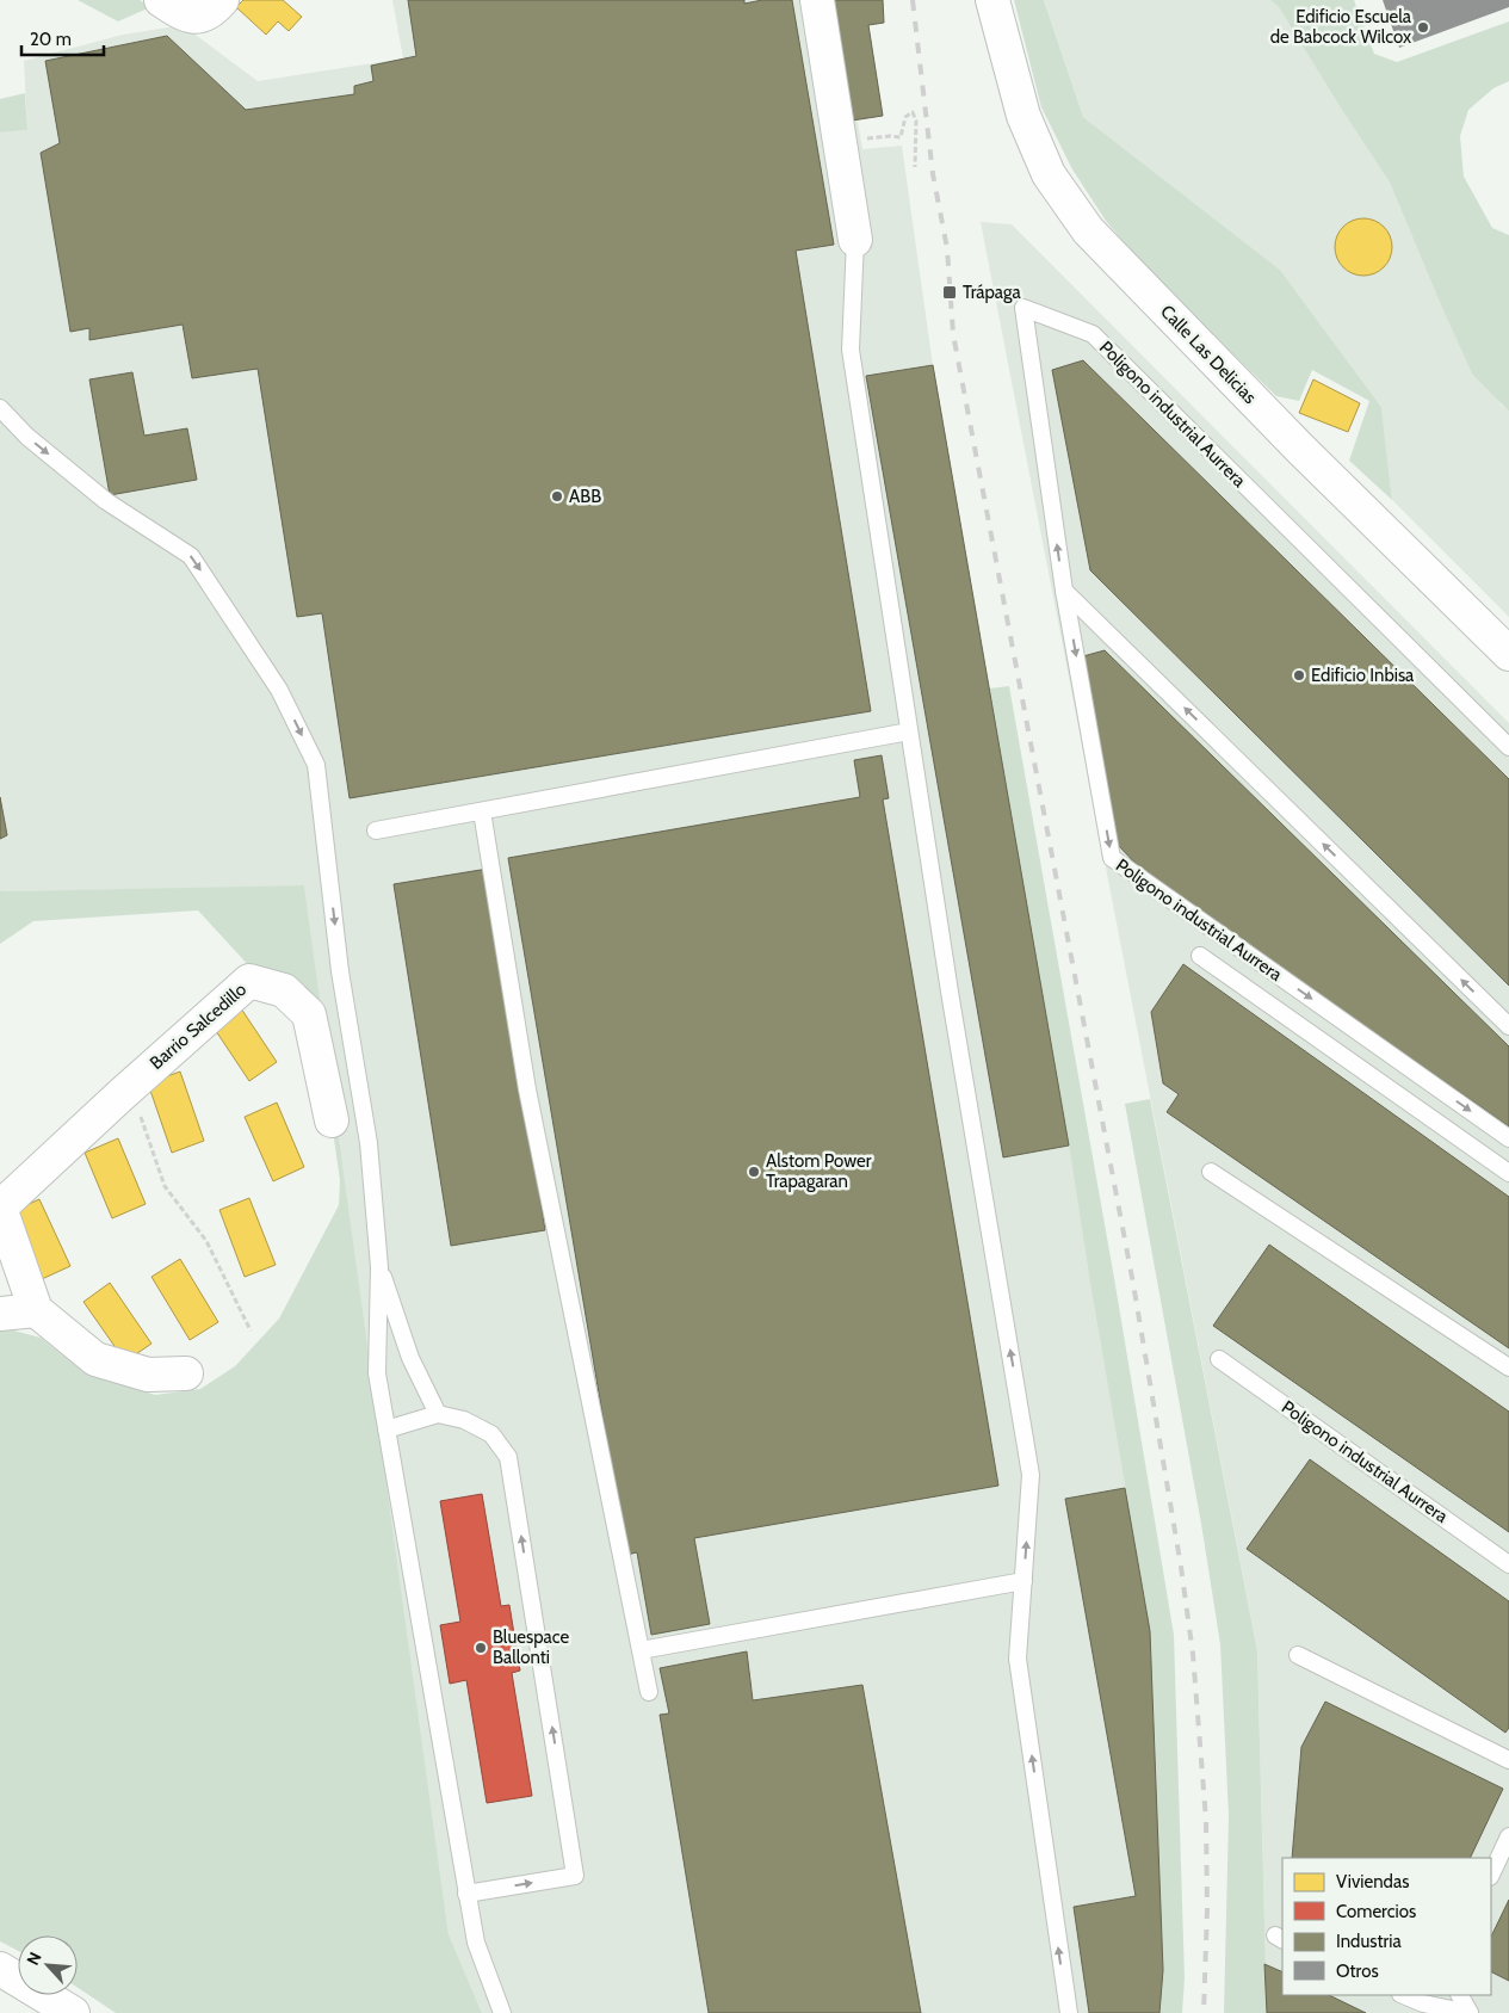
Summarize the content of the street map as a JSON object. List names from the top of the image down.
{
  "streets": {
    "main road": ["Calle Las Delicias", "Barrio Salcedillo"],
    "lane": ["Poligono industrial Aurrera"]
  },
  "places": {
    "other": [
      "Edificio Escuela de Babcock Wilcox",
      "ABB",
      "Edificio Inbisa",
      "Alstom Power Trapagaran",
      "Bluespace Ballonti"
    ],
    "transit": ["Trápaga"]
  },
  "legend": [
    "Viviendas",
    "Comercios",
    "Industria",
    "Otros"
  ],
  "scale_bar": "20 m",
  "north": "top left"
}
